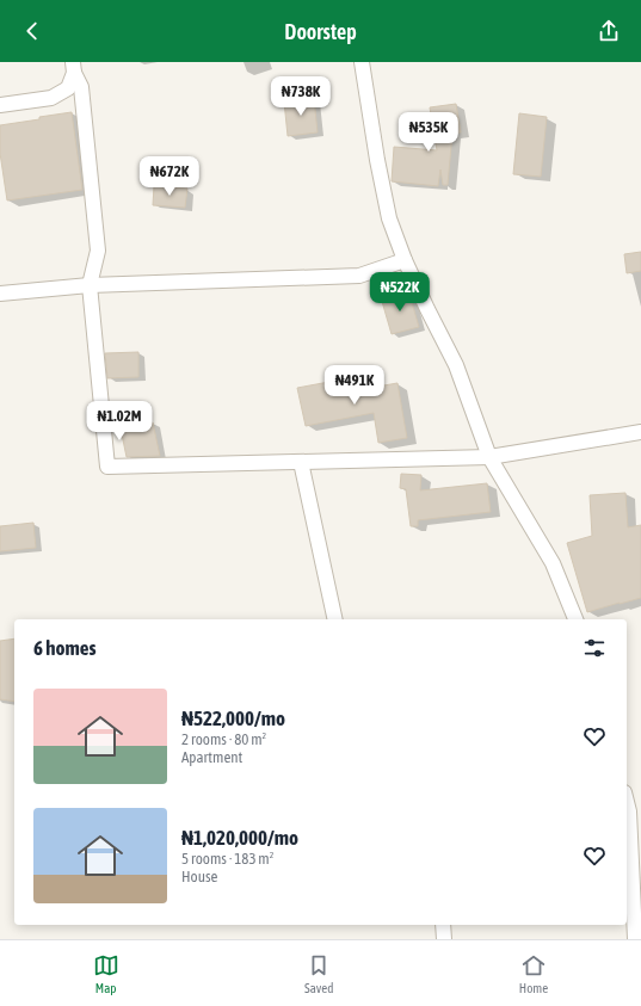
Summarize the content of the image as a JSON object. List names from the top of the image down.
{
  "page": {
    "header": "Doorstep",
    "price": [
      "₦738K",
      "₦535K",
      "₦672K",
      "₦522K",
      "₦491K",
      "₦1.02M"
    ],
    "heading": "6 homes",
    "list": [
      {
        "name": "₦522,000/mo",
        "note": "2 rooms · 80 m² · Apartment"
      },
      {
        "name": "₦1,020,000/mo",
        "note": "5 rooms · 183 m² · House"
      }
    ],
    "tabs": ["Map", "Saved", "Home"]
  }
}
